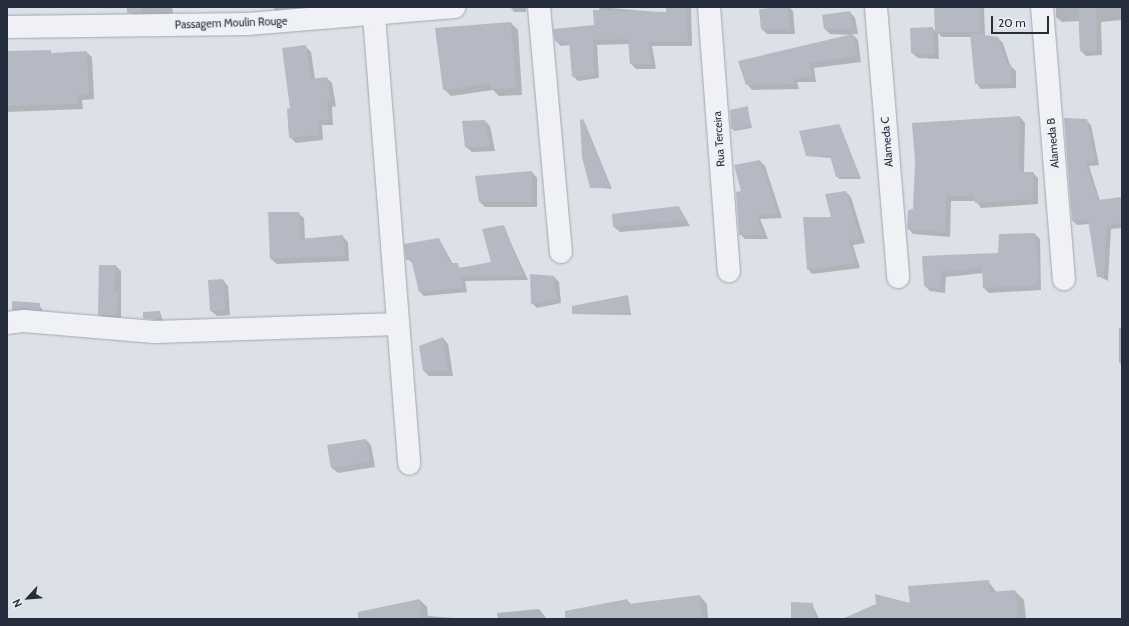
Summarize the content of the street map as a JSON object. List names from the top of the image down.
{
  "streets": {
    "street": [
      "Passagem Moulin Rouge",
      "Rua Terceira",
      "Alameda C",
      "Alameda B"
    ]
  },
  "scale_bar": "20 m",
  "north": "bottom left"
}
